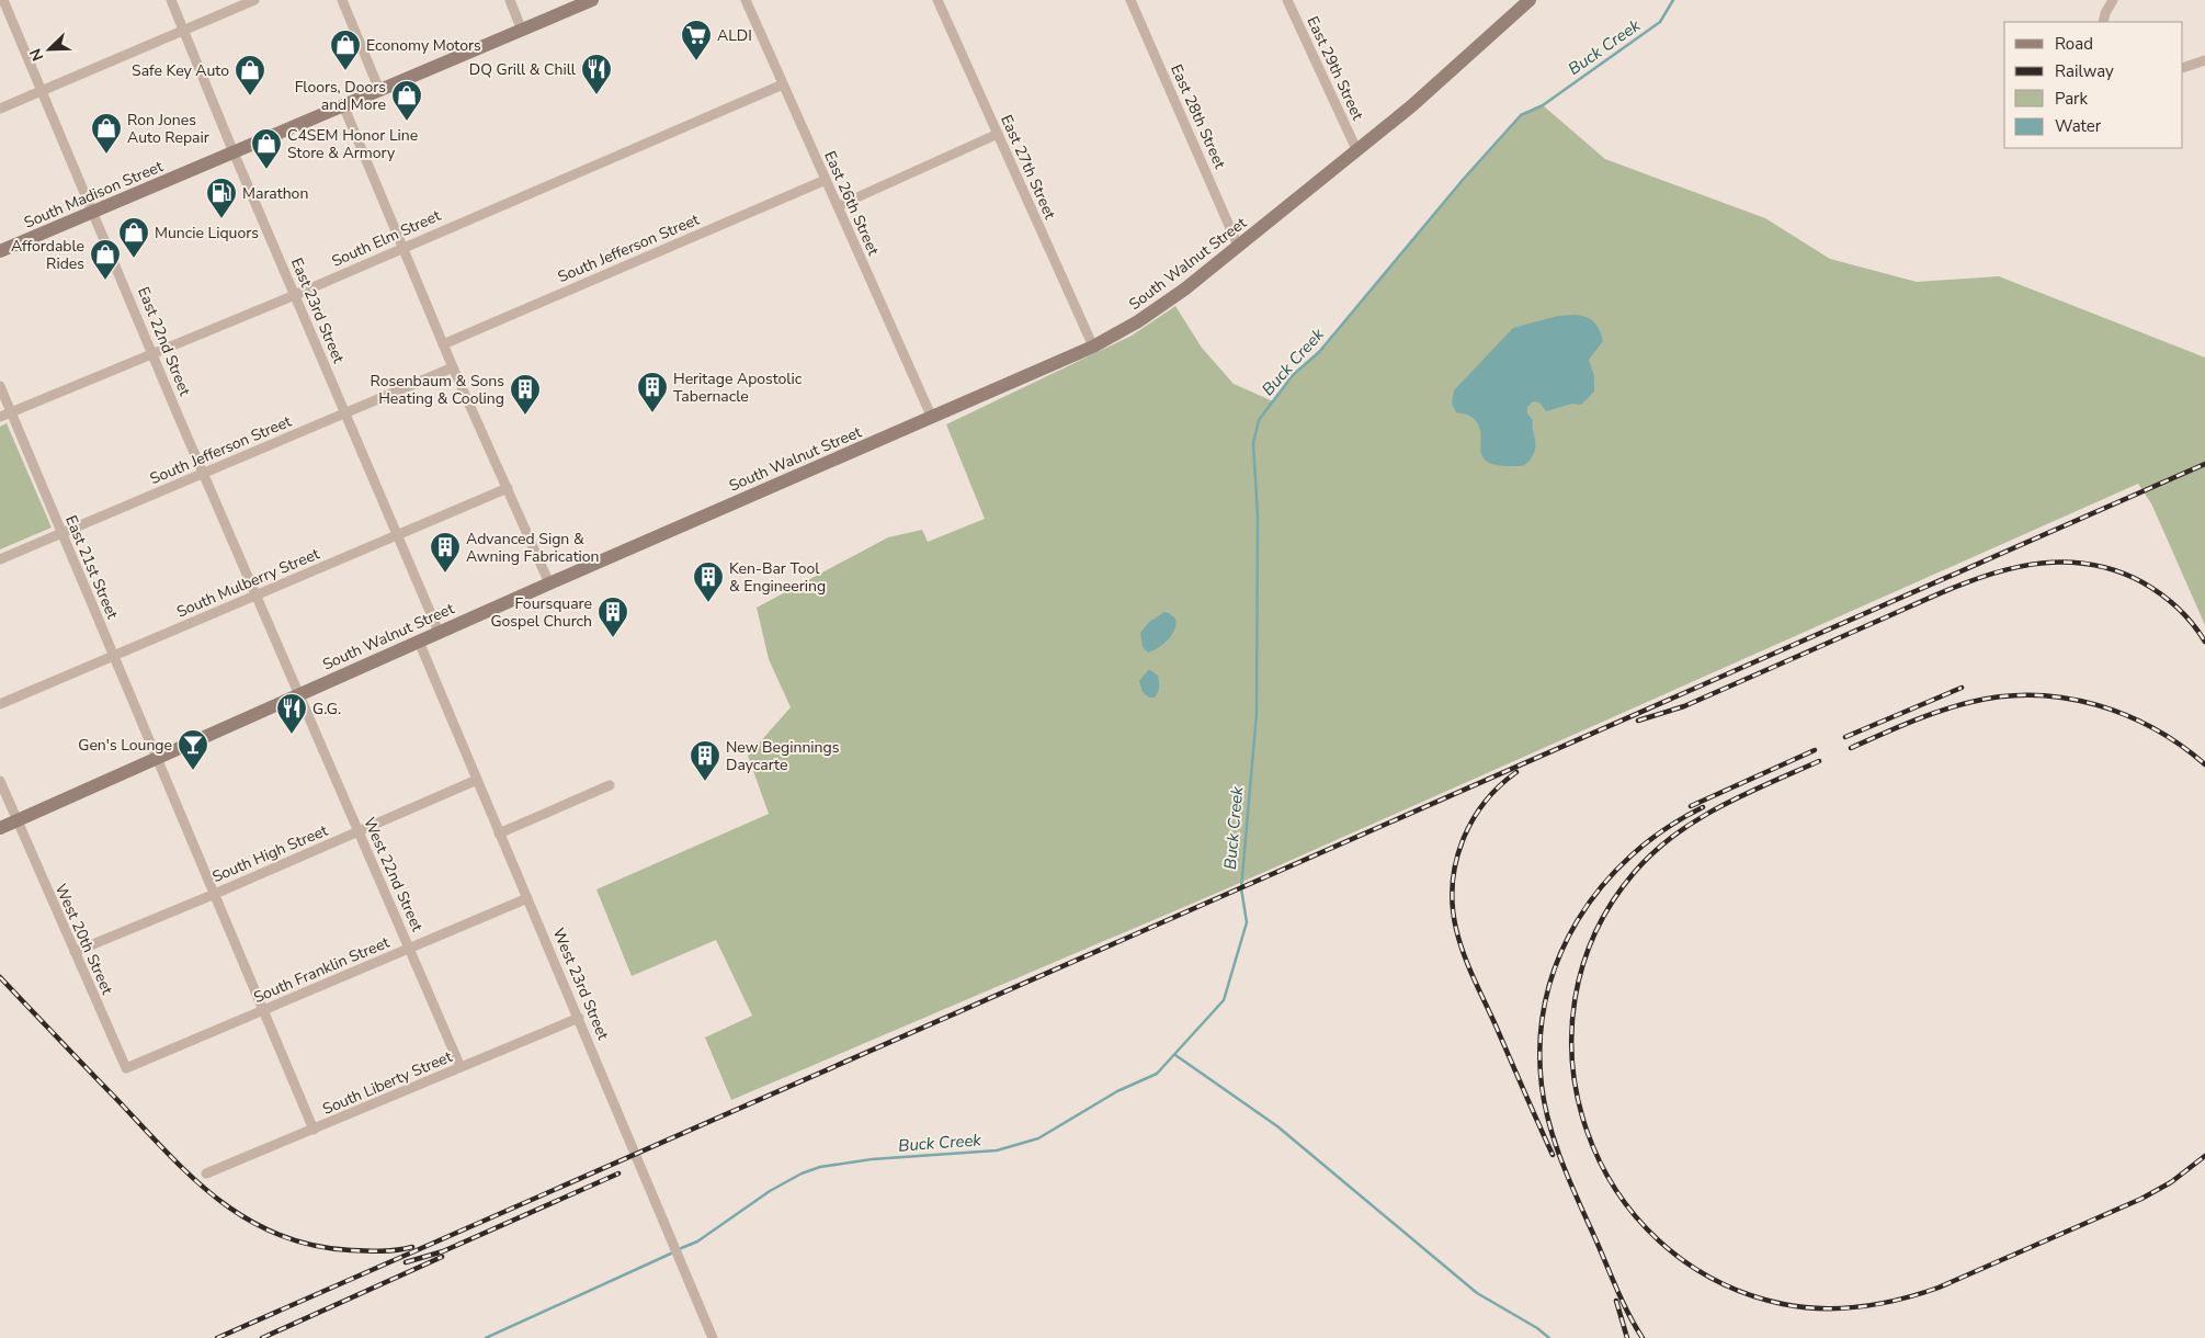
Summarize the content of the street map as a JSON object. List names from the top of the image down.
{
  "streets": {
    "main road": ["South Madison Street", "South Walnut Street"],
    "street": [
      "East 29th Street",
      "East 28th Street",
      "East 27th Street",
      "East 26th Street",
      "South Elm Street",
      "South Jefferson Street",
      "East 23rd Street",
      "East 22nd Street",
      "East 21st Street",
      "South Mulberry Street",
      "South High Street",
      "West 22nd Street",
      "West 20th Street",
      "South Franklin Street",
      "West 23rd Street",
      "South Liberty Street"
    ]
  },
  "crossings": [
    ["East 29th Street", "South Walnut Street"],
    ["East 28th Street", "South Walnut Street"],
    ["East 27th Street", "South Walnut Street"],
    ["South Madison Street", "East 23rd Street"],
    ["South Madison Street", "East 22nd Street"],
    ["East 26th Street", "South Elm Street"],
    ["East 26th Street", "South Jefferson Street"],
    ["East 26th Street", "South Walnut Street"],
    ["South Elm Street", "East 23rd Street"],
    ["South Elm Street", "East 22nd Street"],
    ["South Elm Street", "East 21st Street"],
    ["South Jefferson Street", "East 23rd Street"],
    ["South Jefferson Street", "East 22nd Street"],
    ["South Jefferson Street", "East 21st Street"],
    ["South Walnut Street", "East 23rd Street"],
    ["South Walnut Street", "East 22nd Street"],
    ["South Walnut Street", "East 21st Street"],
    ["South Walnut Street", "West 22nd Street"],
    ["South Walnut Street", "West 20th Street"],
    ["South Walnut Street", "West 23rd Street"],
    ["East 23rd Street", "South Mulberry Street"],
    ["East 22nd Street", "South Mulberry Street"],
    ["East 22nd Street", "West 22nd Street"],
    ["East 21st Street", "South Mulberry Street"],
    ["East 21st Street", "South High Street"],
    ["East 21st Street", "South Franklin Street"],
    ["East 21st Street", "South Liberty Street"],
    ["South High Street", "West 22nd Street"],
    ["South High Street", "West 20th Street"],
    ["South High Street", "West 23rd Street"],
    ["West 22nd Street", "South Franklin Street"],
    ["West 22nd Street", "South Liberty Street"],
    ["West 20th Street", "South Franklin Street"],
    ["South Franklin Street", "West 23rd Street"],
    ["West 23rd Street", "South Liberty Street"]
  ],
  "water": ["Buck Creek"],
  "places": {
    "supermarket": ["ALDI"],
    "shop": [
      "Economy Motors",
      "Safe Key Auto",
      "Floors, Doors and More",
      "Ron Jones Auto Repair",
      "C4SEM Honor Line Store & Armory",
      "Muncie Liquors",
      "Affordable Rides"
    ],
    "restaurant": ["DQ Grill & Chill", "G.G."],
    "fuel station": ["Marathon"],
    "building": [
      "Heritage Apostolic Tabernacle",
      "Rosenbaum & Sons Heating & Cooling",
      "Advanced Sign & Awning Fabrication",
      "Ken-Bar Tool & Engineering",
      "Foursquare Gospel Church",
      "New Beginnings Daycarte"
    ],
    "bar": ["Gen's Lounge"]
  },
  "legend": [
    "Road",
    "Railway",
    "Park",
    "Water"
  ],
  "north": "bottom left"
}
